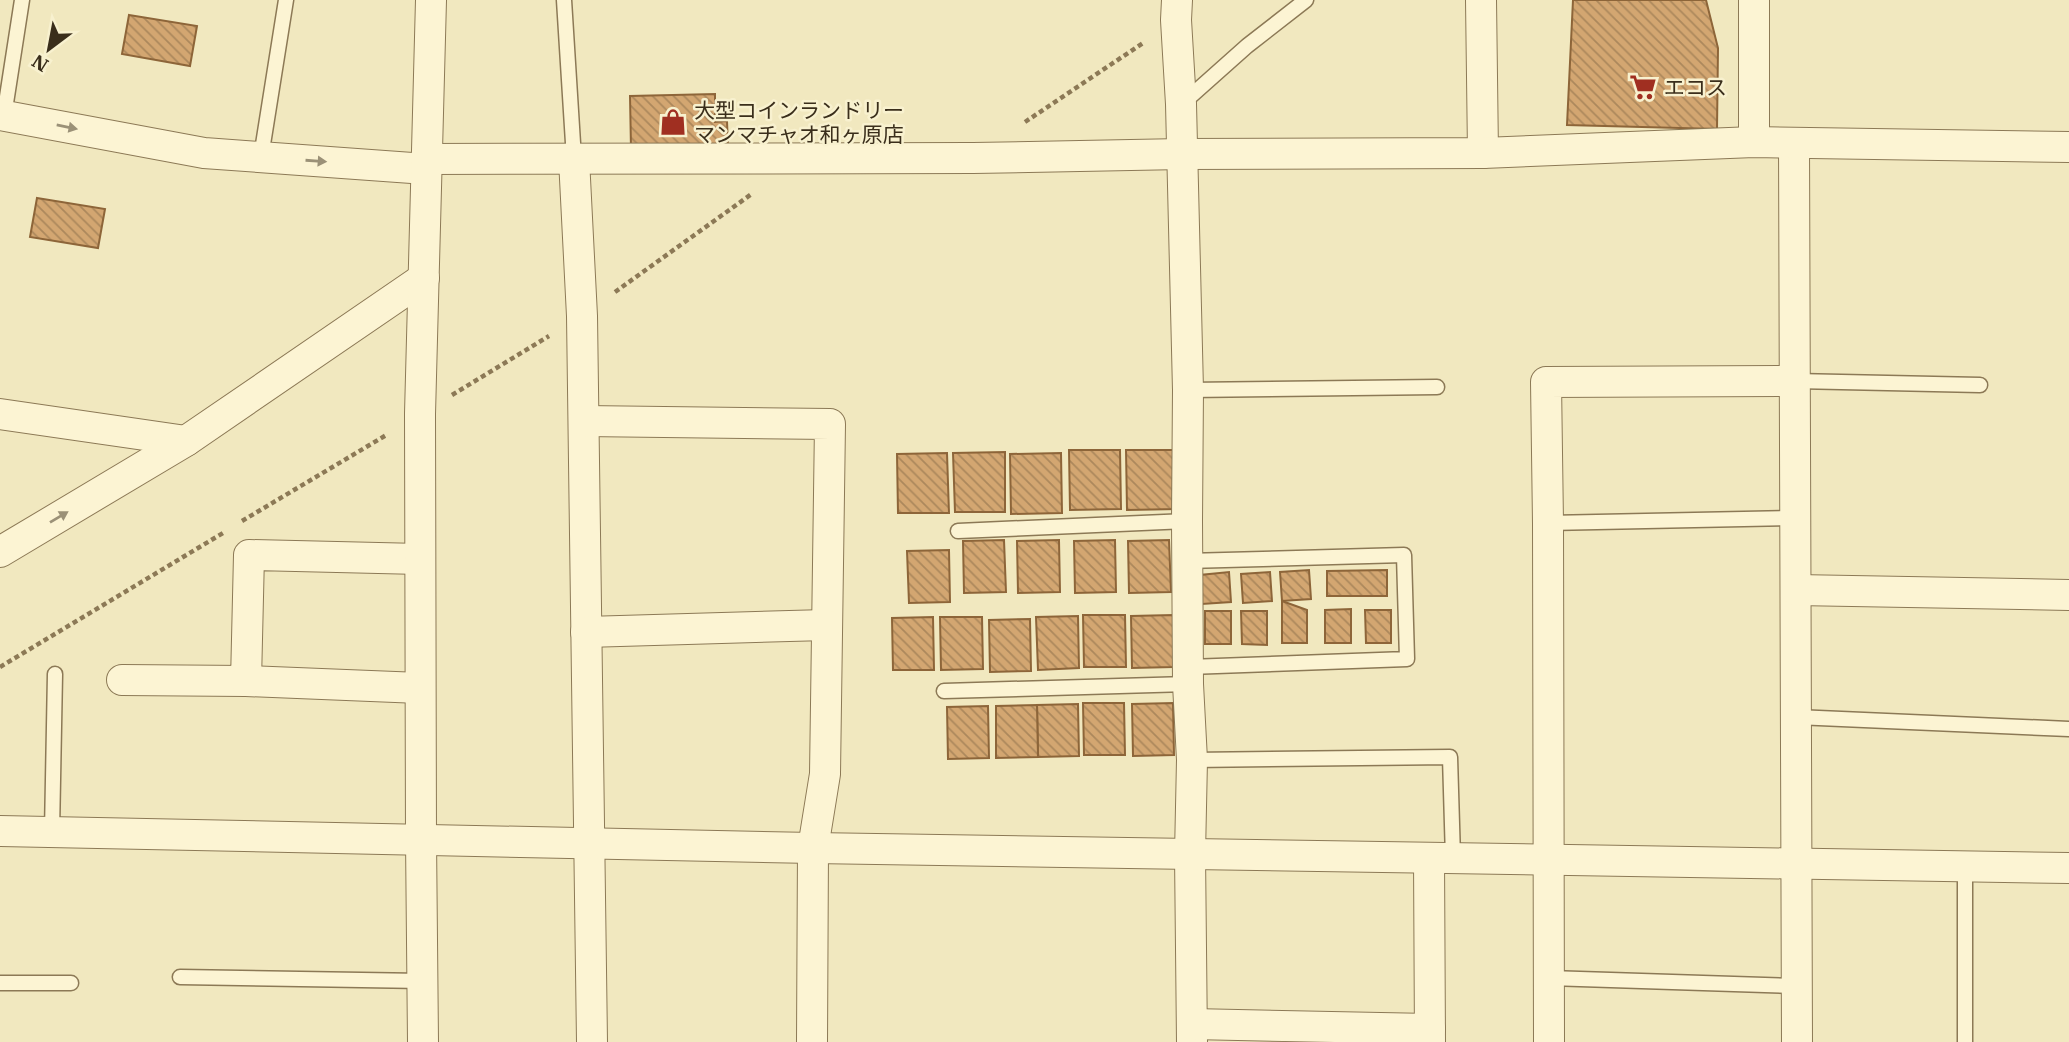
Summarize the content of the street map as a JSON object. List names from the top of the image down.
{
  "places": {
    "supermarket": ["エコス"],
    "shop": ["大型コインランドリー マンマチャオ和ヶ原店"]
  },
  "north": "bottom left"
}
